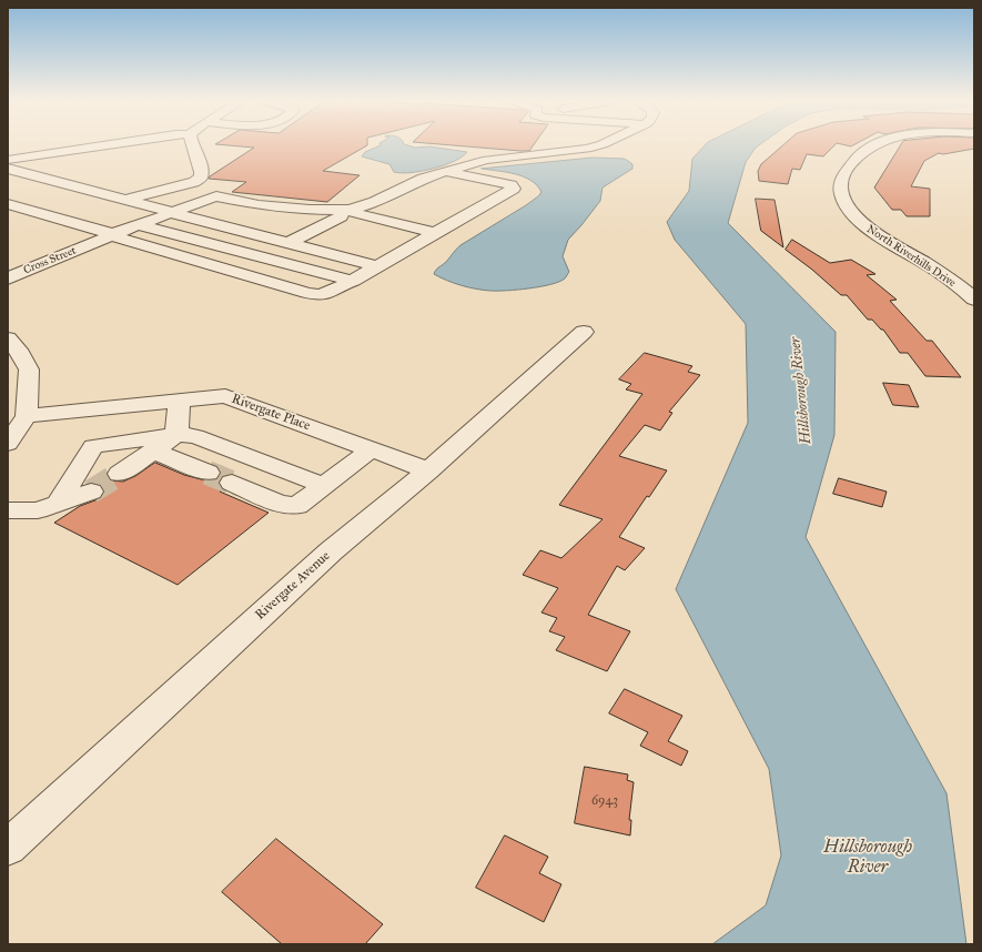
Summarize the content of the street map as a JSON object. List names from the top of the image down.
{
  "streets": {
    "street": [
      "North Riverhills Drive",
      "Cross Street",
      "Rivergate Place",
      "Rivergate Avenue"
    ]
  },
  "crossings": [
    ["Rivergate Place", "Rivergate Avenue"]
  ],
  "water": ["Hillsborough River"],
  "house_numbers": ["6943"]
}
